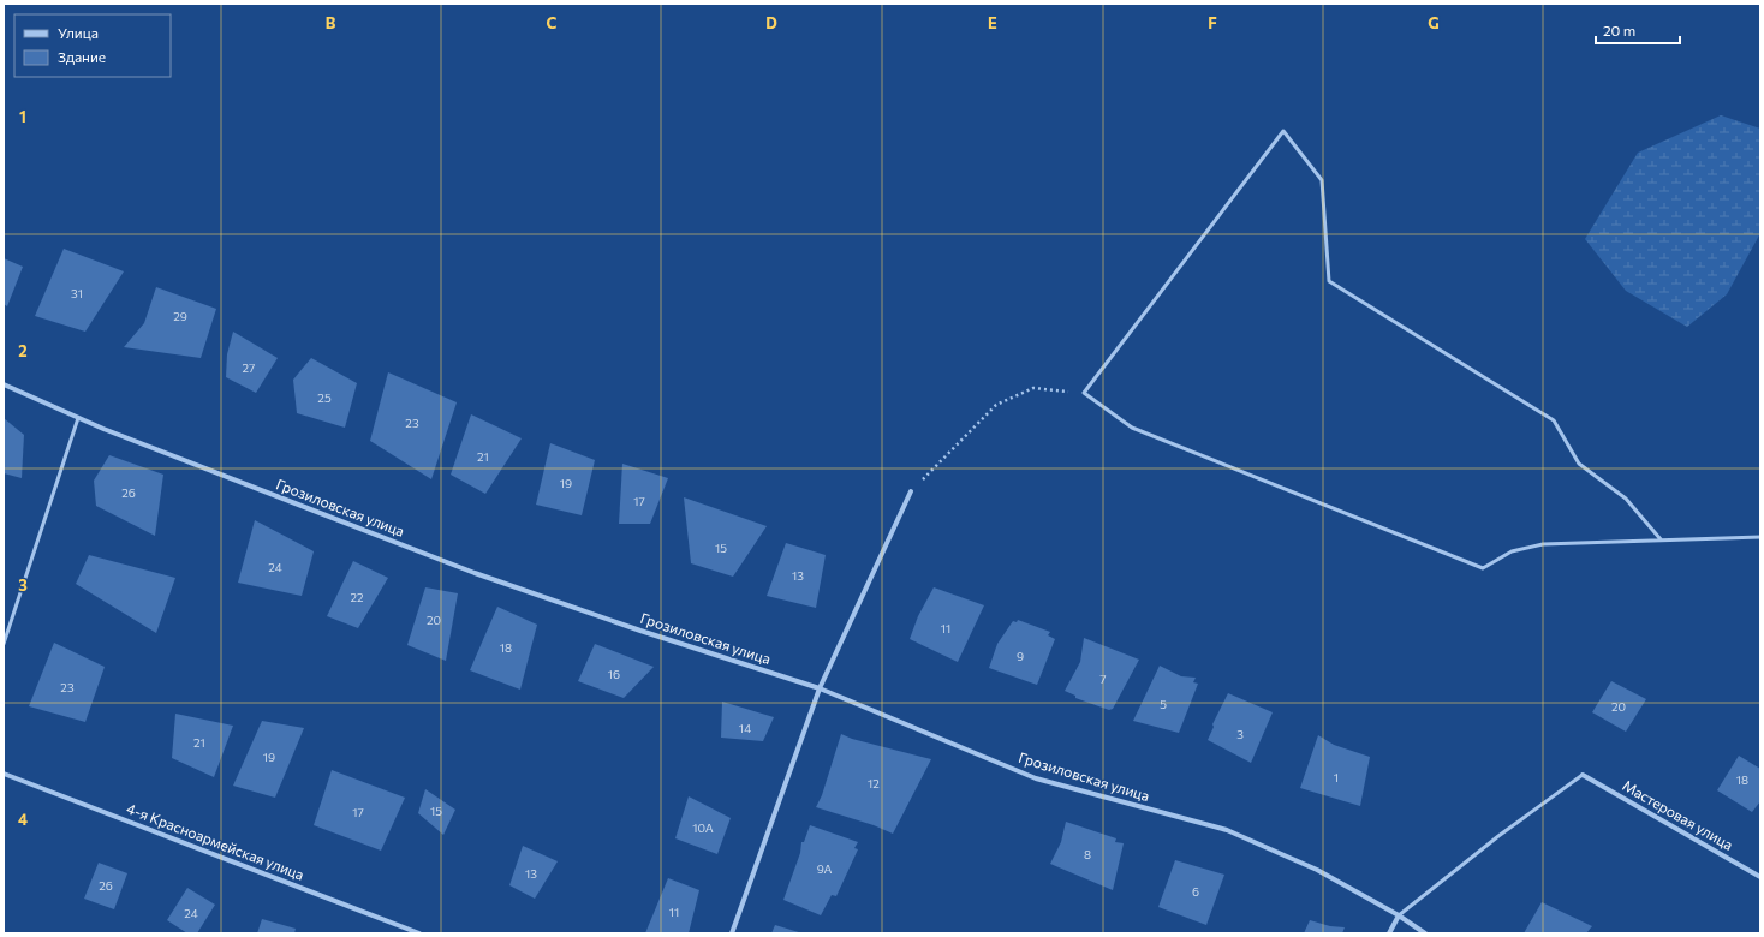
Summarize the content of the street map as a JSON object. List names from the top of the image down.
{
  "streets": {
    "street": ["Грозиловская улица", "Мастеровая улица", "4-я Красноармейская улица"]
  },
  "house_numbers": [
    "31",
    "29",
    "27",
    "25",
    "23",
    "21",
    "19",
    "26",
    "17",
    "15",
    "24",
    "13",
    "22",
    "20",
    "11",
    "18",
    "9",
    "16",
    "7",
    "23",
    "5",
    "20",
    "14",
    "3",
    "21",
    "19",
    "1",
    "18",
    "12",
    "15",
    "17",
    "10А",
    "8",
    "9А",
    "13",
    "26",
    "6",
    "11",
    "24"
  ],
  "legend": ["Улица", "Здание"],
  "scale_bar": "20 m",
  "grid": {
    "columns": [
      "B",
      "C",
      "D",
      "E",
      "F",
      "G"
    ],
    "rows": [
      "1",
      "2",
      "3",
      "4"
    ]
  }
}
